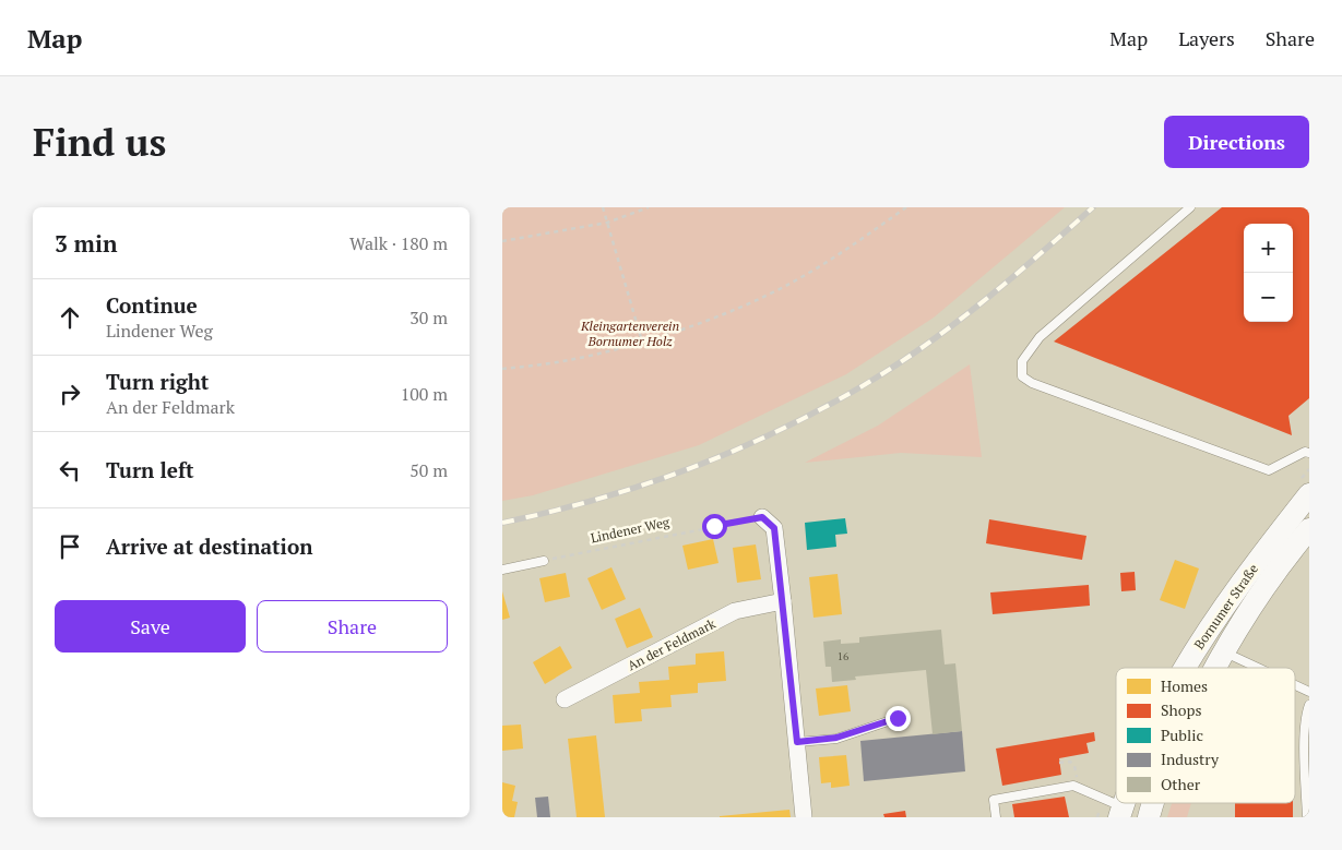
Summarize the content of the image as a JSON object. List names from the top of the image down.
{
  "streets": {
    "main road": ["Bornumer Straße"],
    "street": ["An der Feldmark"],
    "path": ["Lindener Weg"]
  },
  "parks": ["Kleingartenverein Bornumer Holz"],
  "house_numbers": ["16"],
  "legend": [
    "Homes",
    "Shops",
    "Public",
    "Industry",
    "Other"
  ],
  "page": {
    "header": "Map",
    "nav": ["Map", "Layers", "Share"],
    "buttons": [
      "Directions",
      ["Save", "Share"]
    ],
    "title": "Find us",
    "heading": ["3 min", "Walk · 180 m"],
    "map_buttons": ["+", "−"],
    "list": [
      ["Continue", "Lindener Weg", "30 m"],
      ["Turn right", "An der Feldmark", "100 m"],
      ["Turn left", "50 m"],
      "Arrive at destination"
    ]
  }
}
